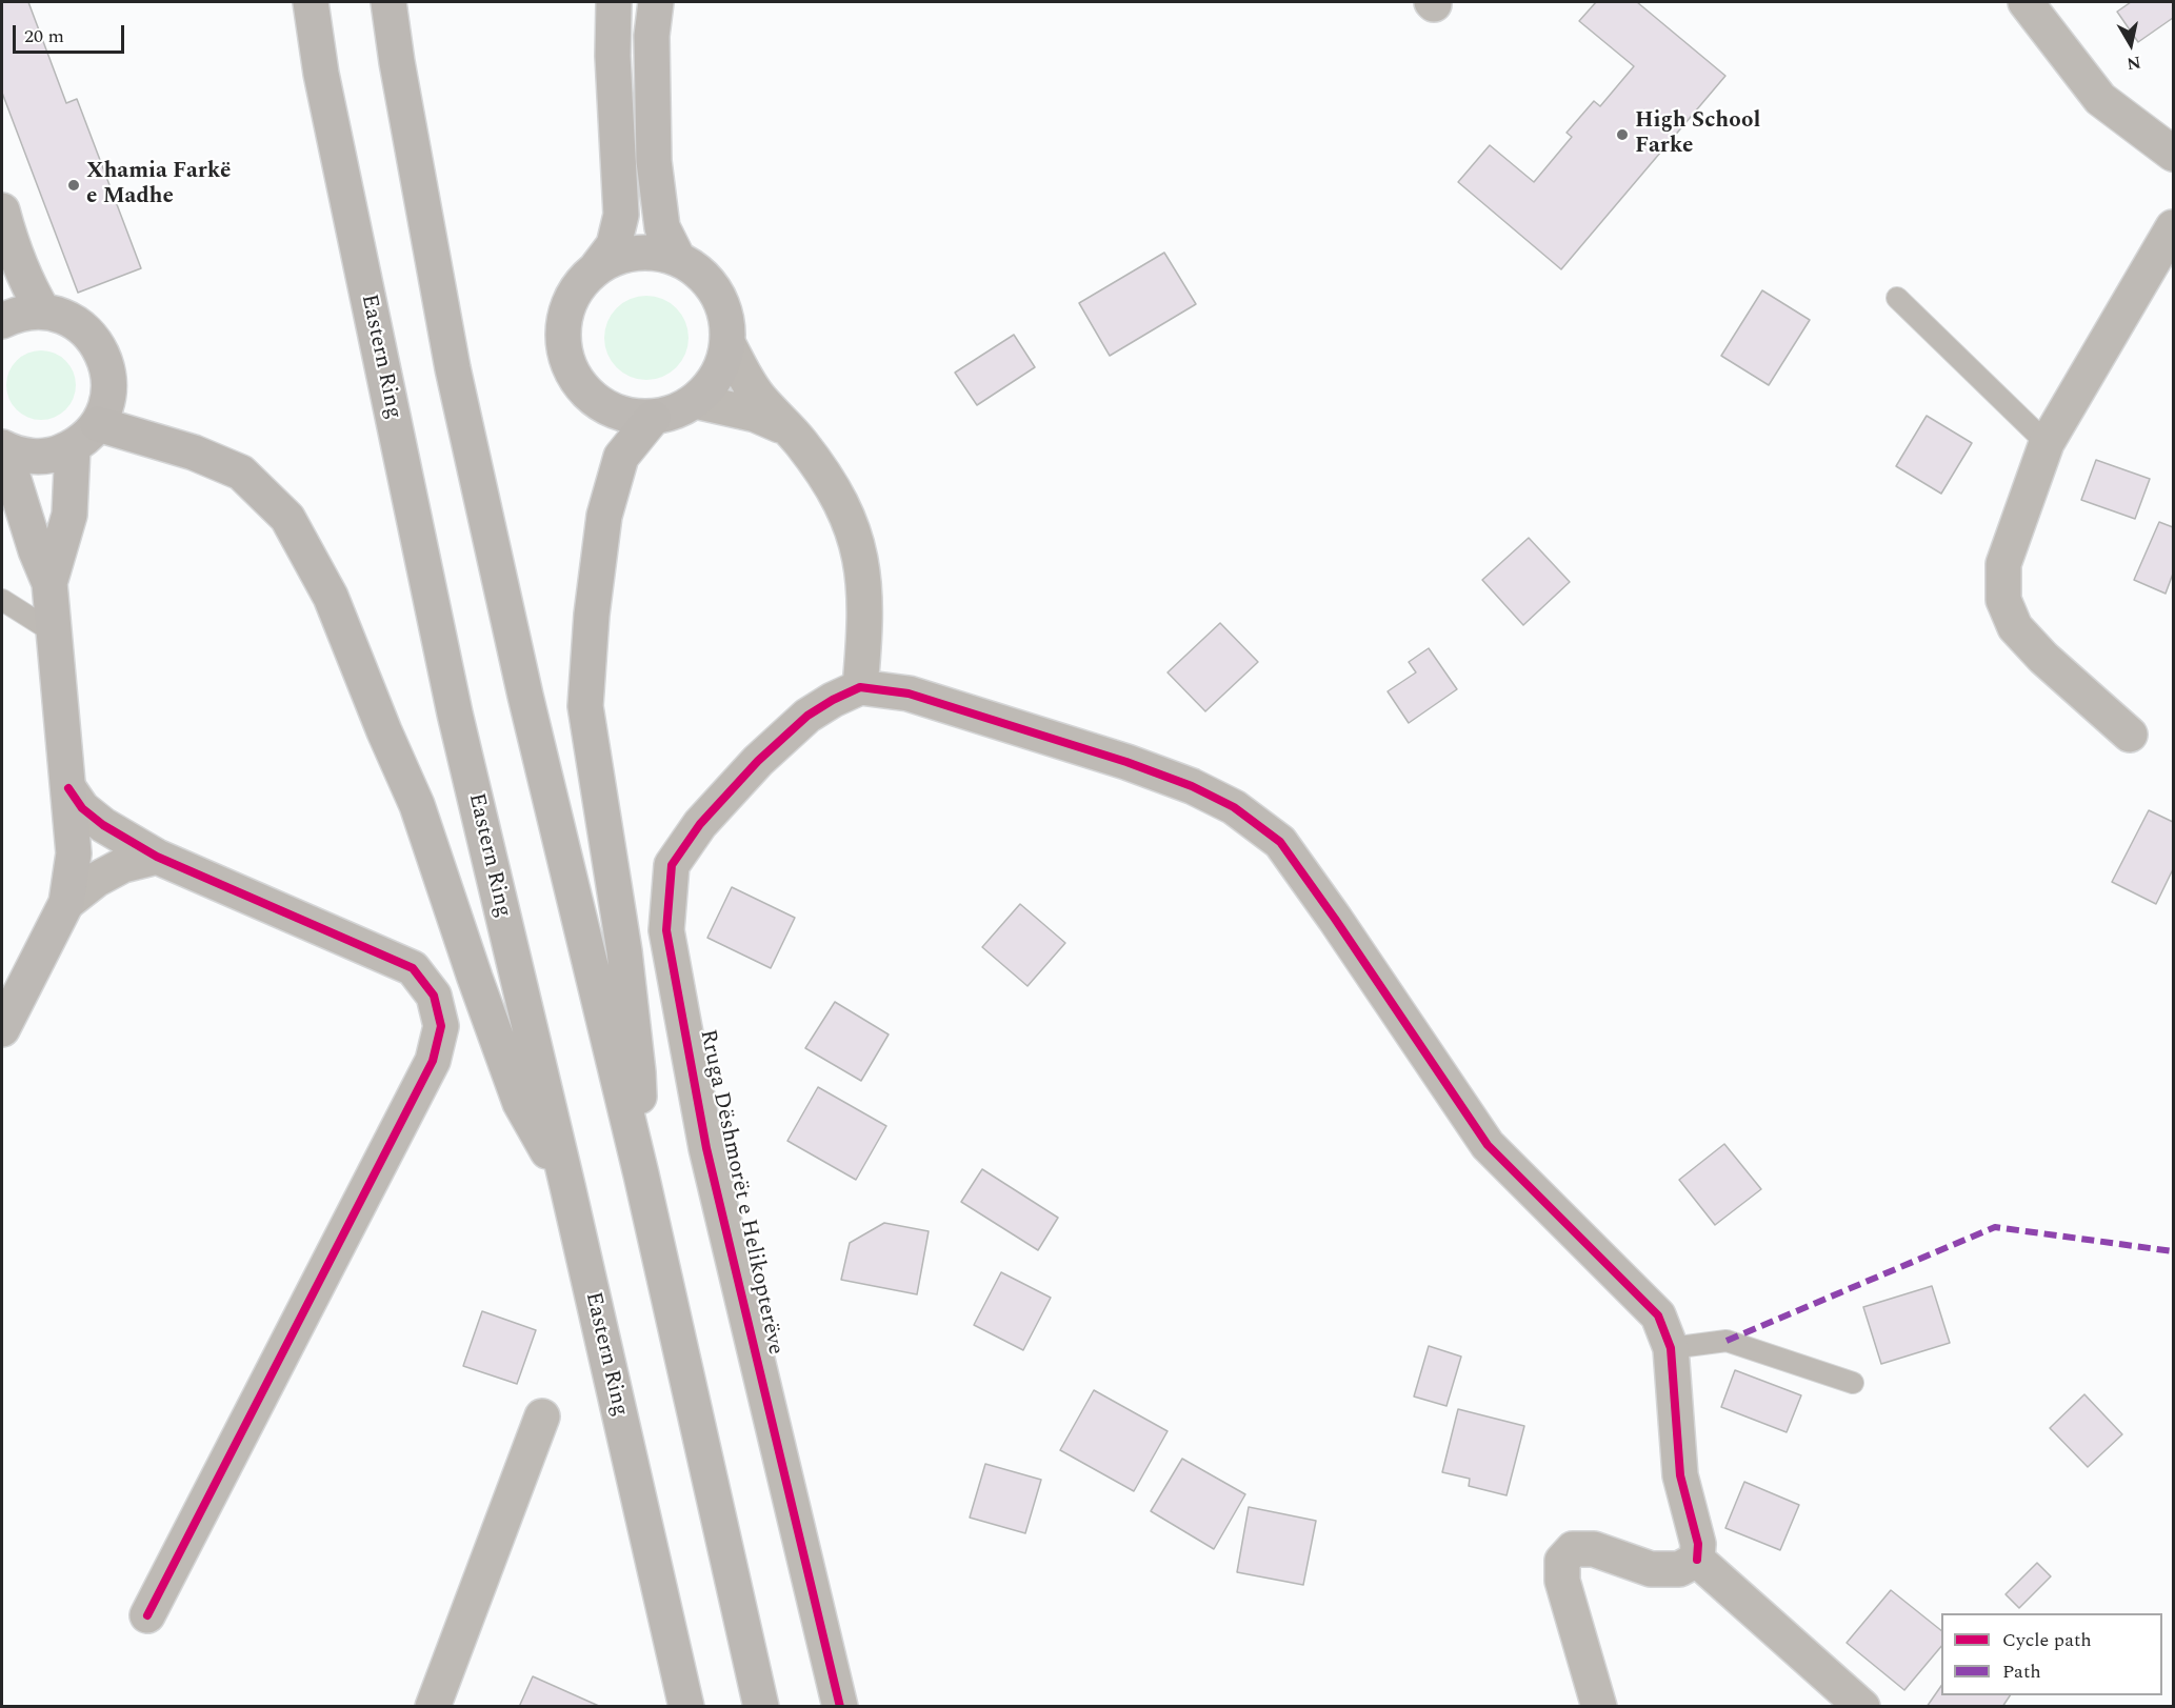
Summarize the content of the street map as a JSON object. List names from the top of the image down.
{
  "streets": {
    "highway": ["Eastern Ring"],
    "street": ["Rruga Dëshmorët e Helikopterëve"]
  },
  "places": ["High School Farke", "Xhamia Farkë e Madhe"],
  "legend": ["Cycle path", "Path"],
  "scale_bar": "20 m",
  "north": "bottom"
}
